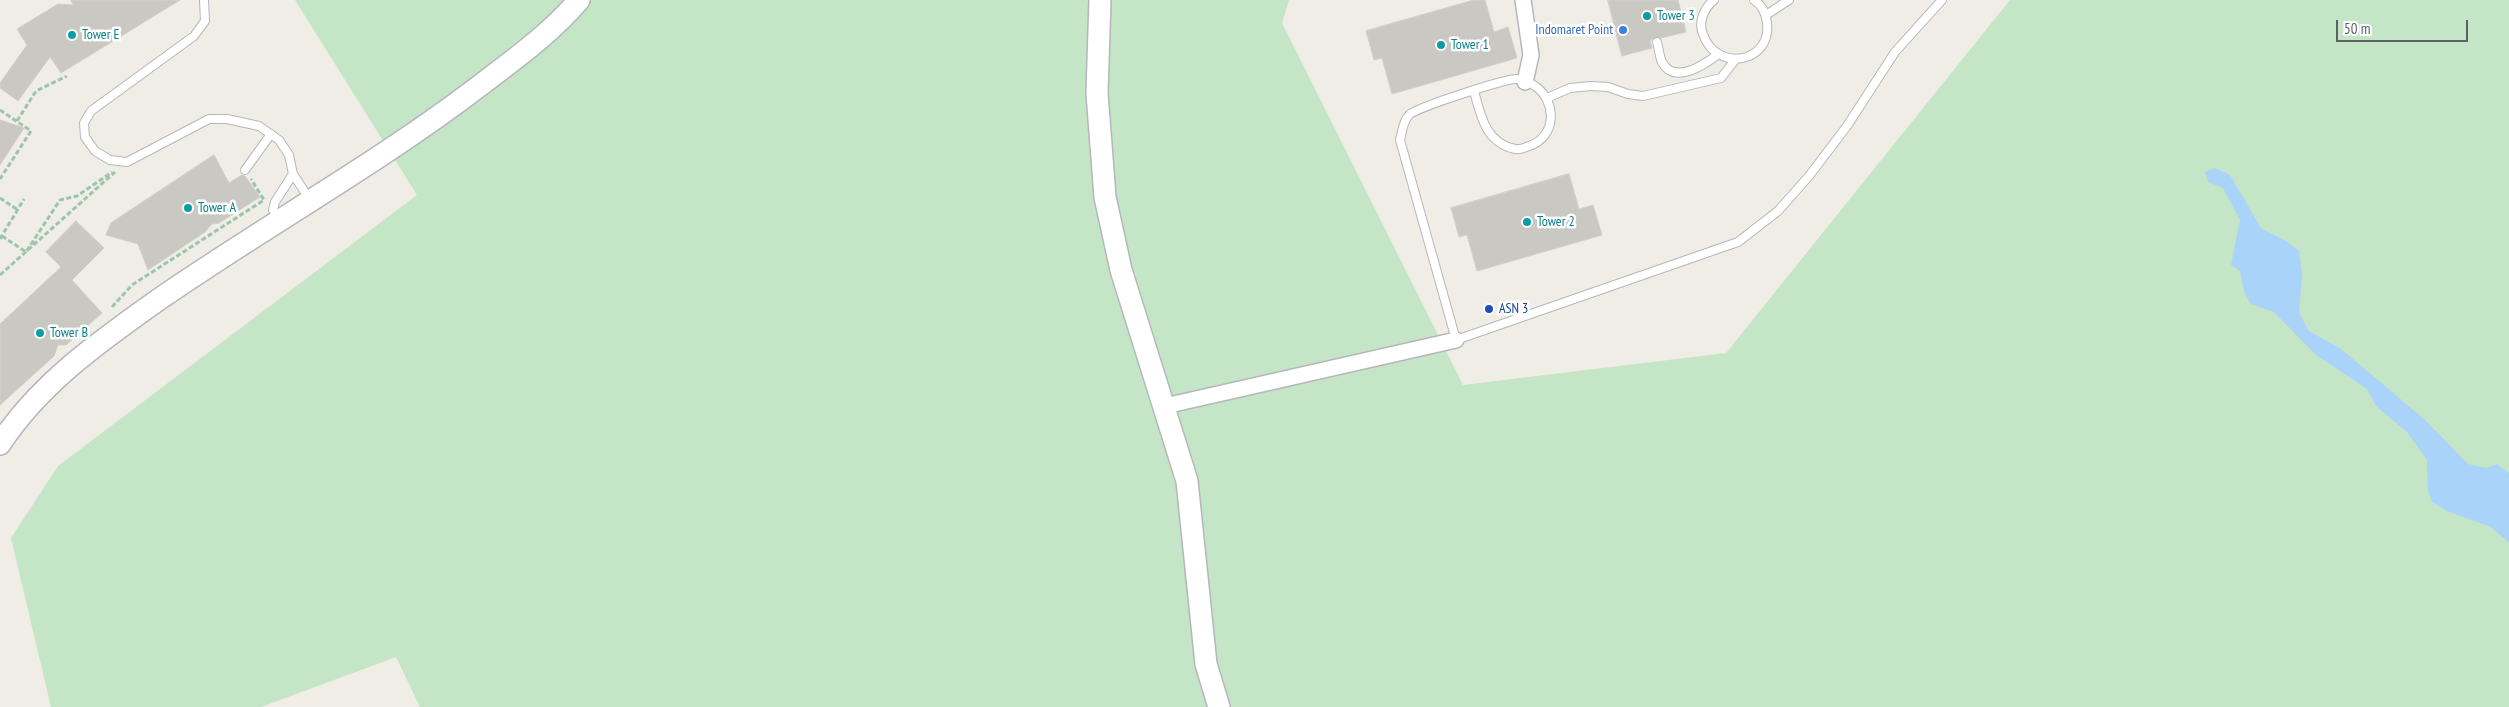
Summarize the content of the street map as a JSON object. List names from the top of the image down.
{
  "places": [
    "Tower 3",
    "Indomaret Point",
    "Tower E",
    "Tower 1",
    "Tower A",
    "Tower 2",
    "ASN 3",
    "Tower B"
  ],
  "scale_bar": "50 m"
}
